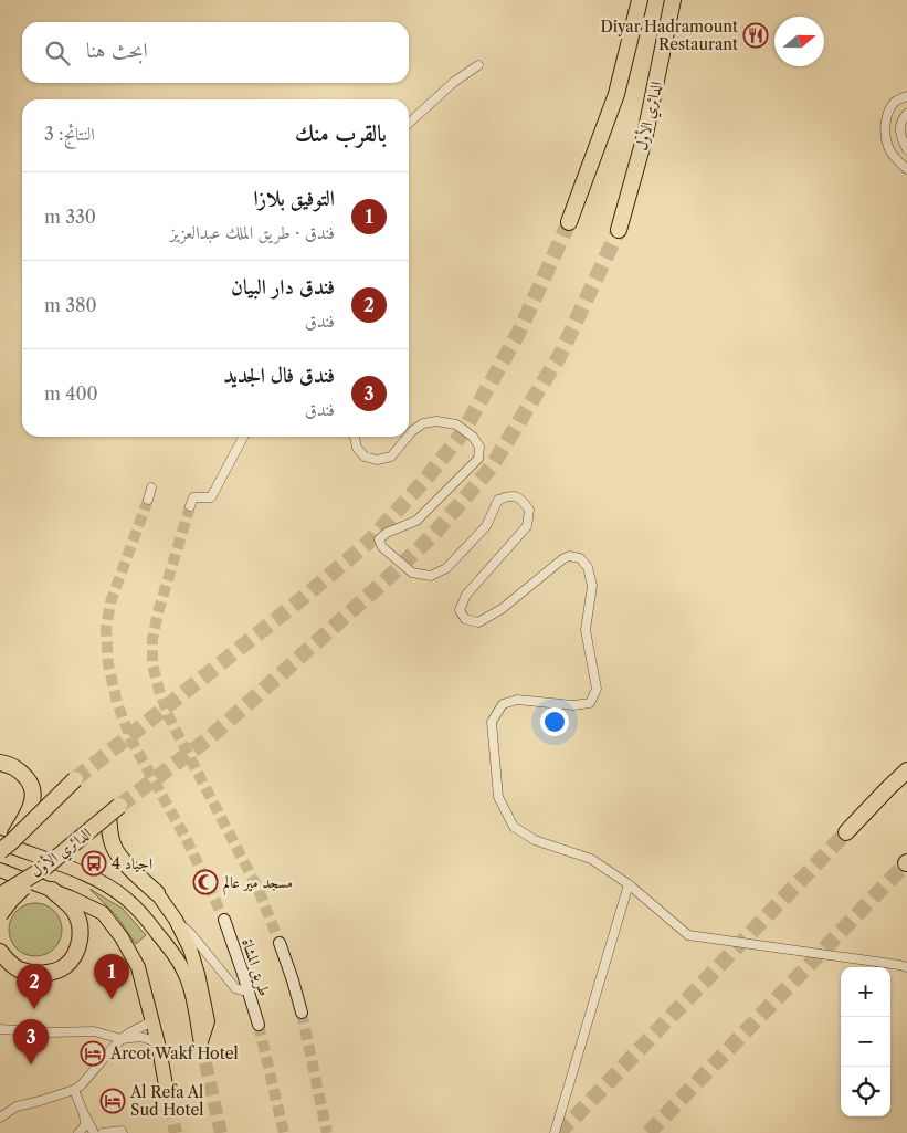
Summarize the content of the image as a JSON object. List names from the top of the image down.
{
  "streets": {
    "highway": ["الدائري الأول"],
    "main road": ["طريق المشاة"]
  },
  "places": {
    "restaurant": ["Diyar Hadramount Restaurant"],
    "bus stop": ["اجياد 4"],
    "mosque": ["مسجد مير عالم"],
    "hotel": ["Arcot Wakf Hotel", "Al Refa Al Sud Hotel"]
  },
  "north": "right",
  "page": {
    "search": "ابحث هنا",
    "heading": ["بالقرب منك", "النتائج: 3"],
    "list": [
      {
        "mark": "1",
        "name": "التوفيق بلازا",
        "note": "فندق · طريق الملك عبدالعزيز",
        "value": "330 m"
      },
      {
        "mark": "2",
        "name": "فندق دار البيان",
        "note": "فندق",
        "value": "380 m"
      },
      {
        "mark": "3",
        "name": "فندق فال الجديد",
        "note": "فندق",
        "value": "400 m"
      }
    ],
    "pins": ["1", "2", "3"],
    "map_buttons": ["+", "−"]
  }
}
